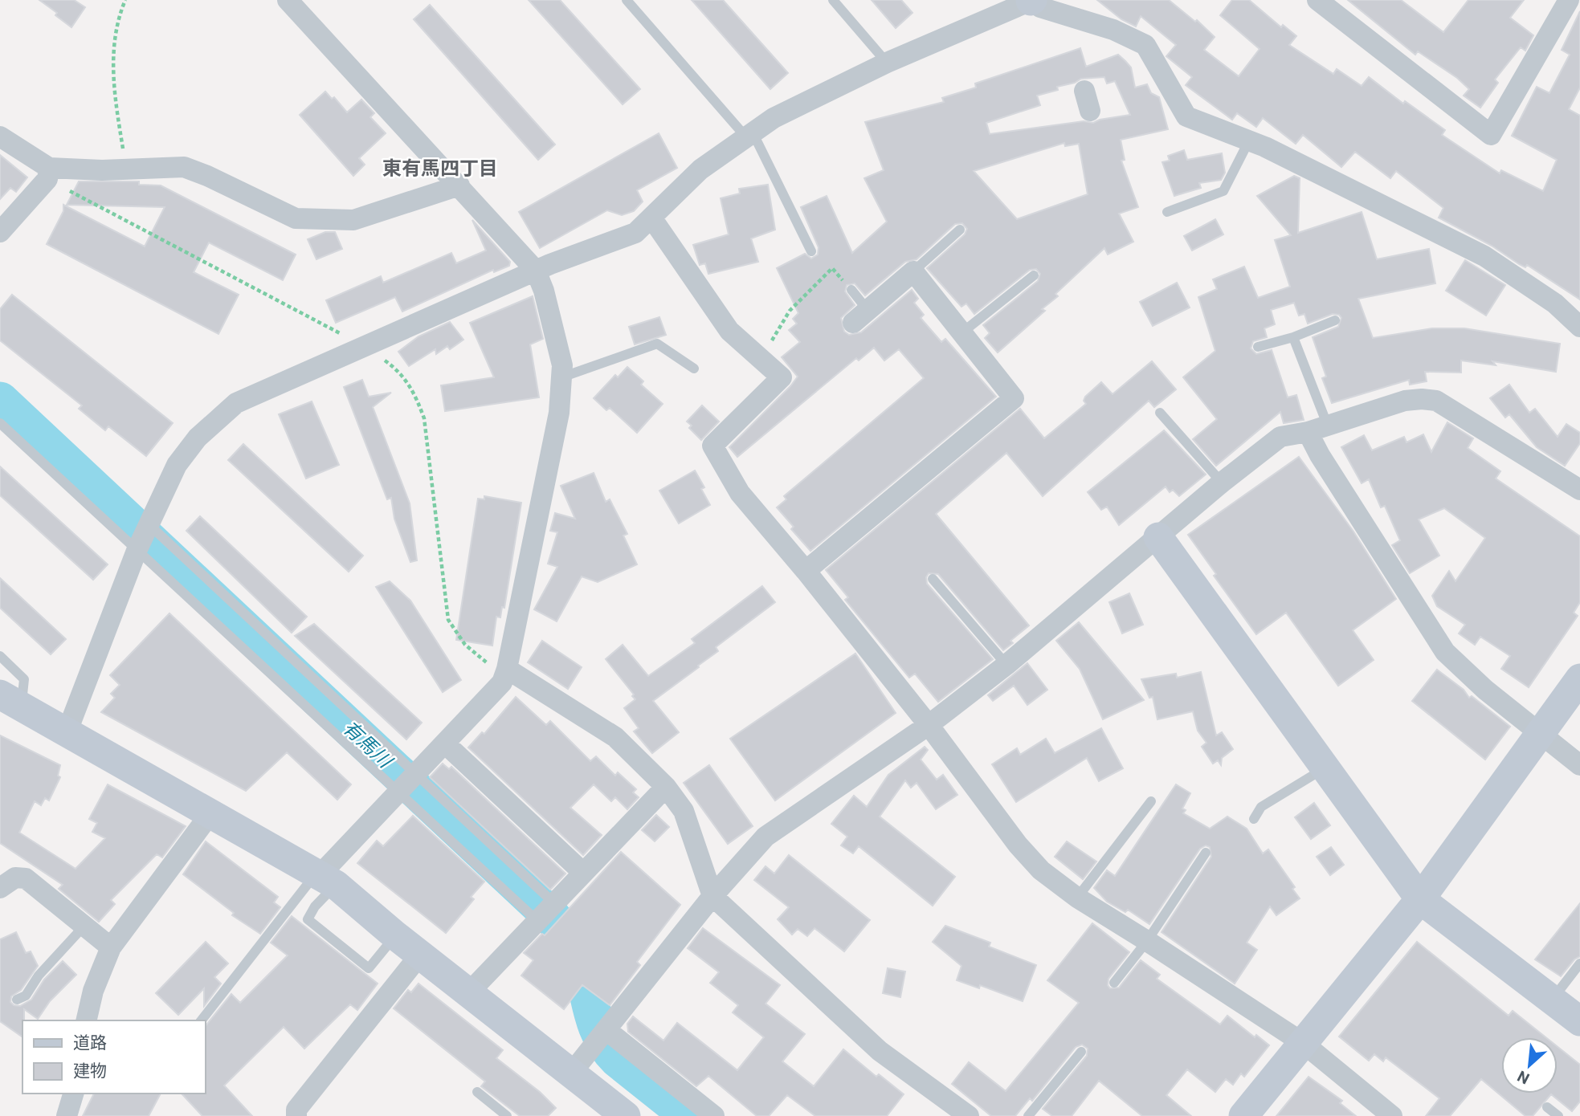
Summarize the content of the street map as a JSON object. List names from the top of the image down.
{
  "districts": ["東有馬四丁目"],
  "water": ["有馬川"],
  "legend": ["道路", "建物"],
  "north": "bottom left"
}
